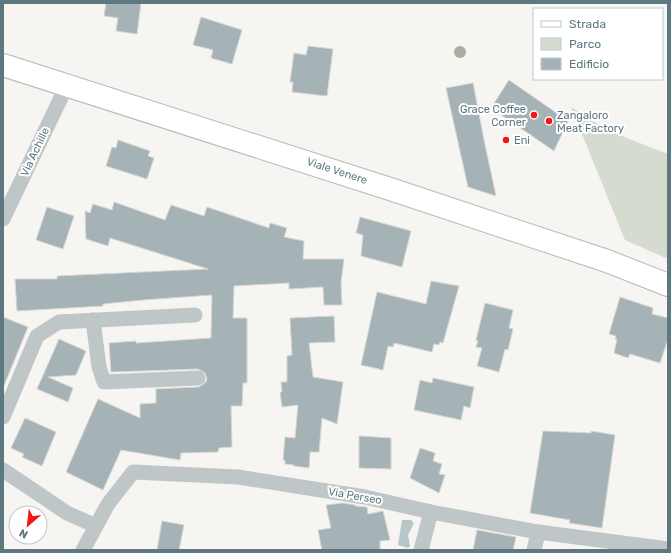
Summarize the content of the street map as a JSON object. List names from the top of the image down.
{
  "streets": {
    "street": ["Via Achille", "Viale Venere", "Via Perseo"]
  },
  "crossings": [
    ["Via Achille", "Viale Venere"]
  ],
  "places": ["Grace Coffee Corner", "Zangaloro Meat Factory", "Eni"],
  "legend": ["Strada", "Parco", "Edificio"],
  "north": "bottom left"
}
